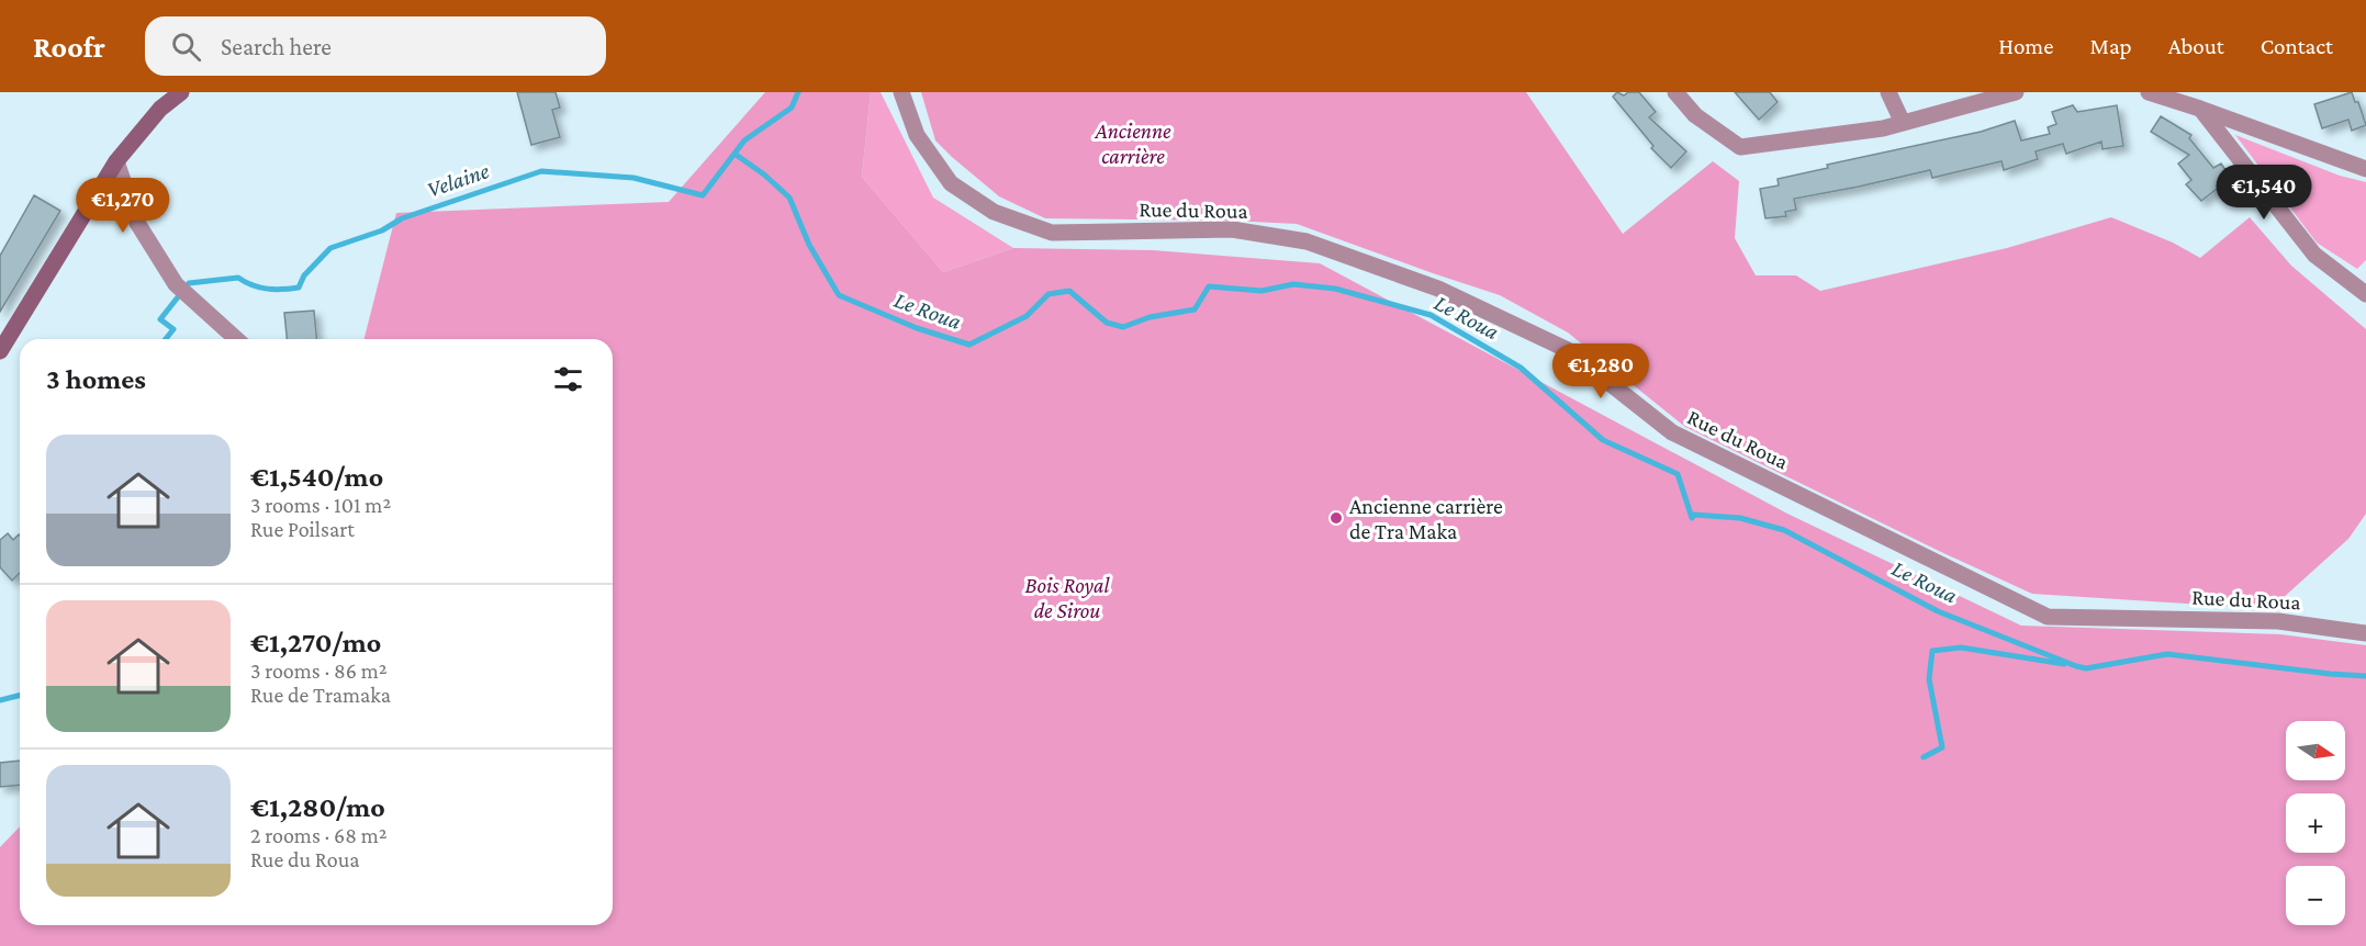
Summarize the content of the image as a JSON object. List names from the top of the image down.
{
  "streets": {
    "street": ["Rue du Roua"]
  },
  "water": ["Velaine", "Le Roua"],
  "parks": ["Ancienne carrière", "Bois Royal de Sirou"],
  "places": ["Ancienne carrière de Tra Maka"],
  "north": "right",
  "page": {
    "header": "Roofr",
    "search": "Search here",
    "nav": [
      "Home",
      "Map",
      "About",
      "Contact"
    ],
    "price": ["€1,540", "€1,270", "€1,280"],
    "heading": "3 homes",
    "list": [
      {
        "name": "€1,540/mo",
        "note": "3 rooms · 101 m² · Rue Poilsart"
      },
      {
        "name": "€1,270/mo",
        "note": "3 rooms · 86 m² · Rue de Tramaka"
      },
      {
        "name": "€1,280/mo",
        "note": "2 rooms · 68 m² · Rue du Roua"
      }
    ],
    "map_buttons": ["+", "−"]
  }
}
